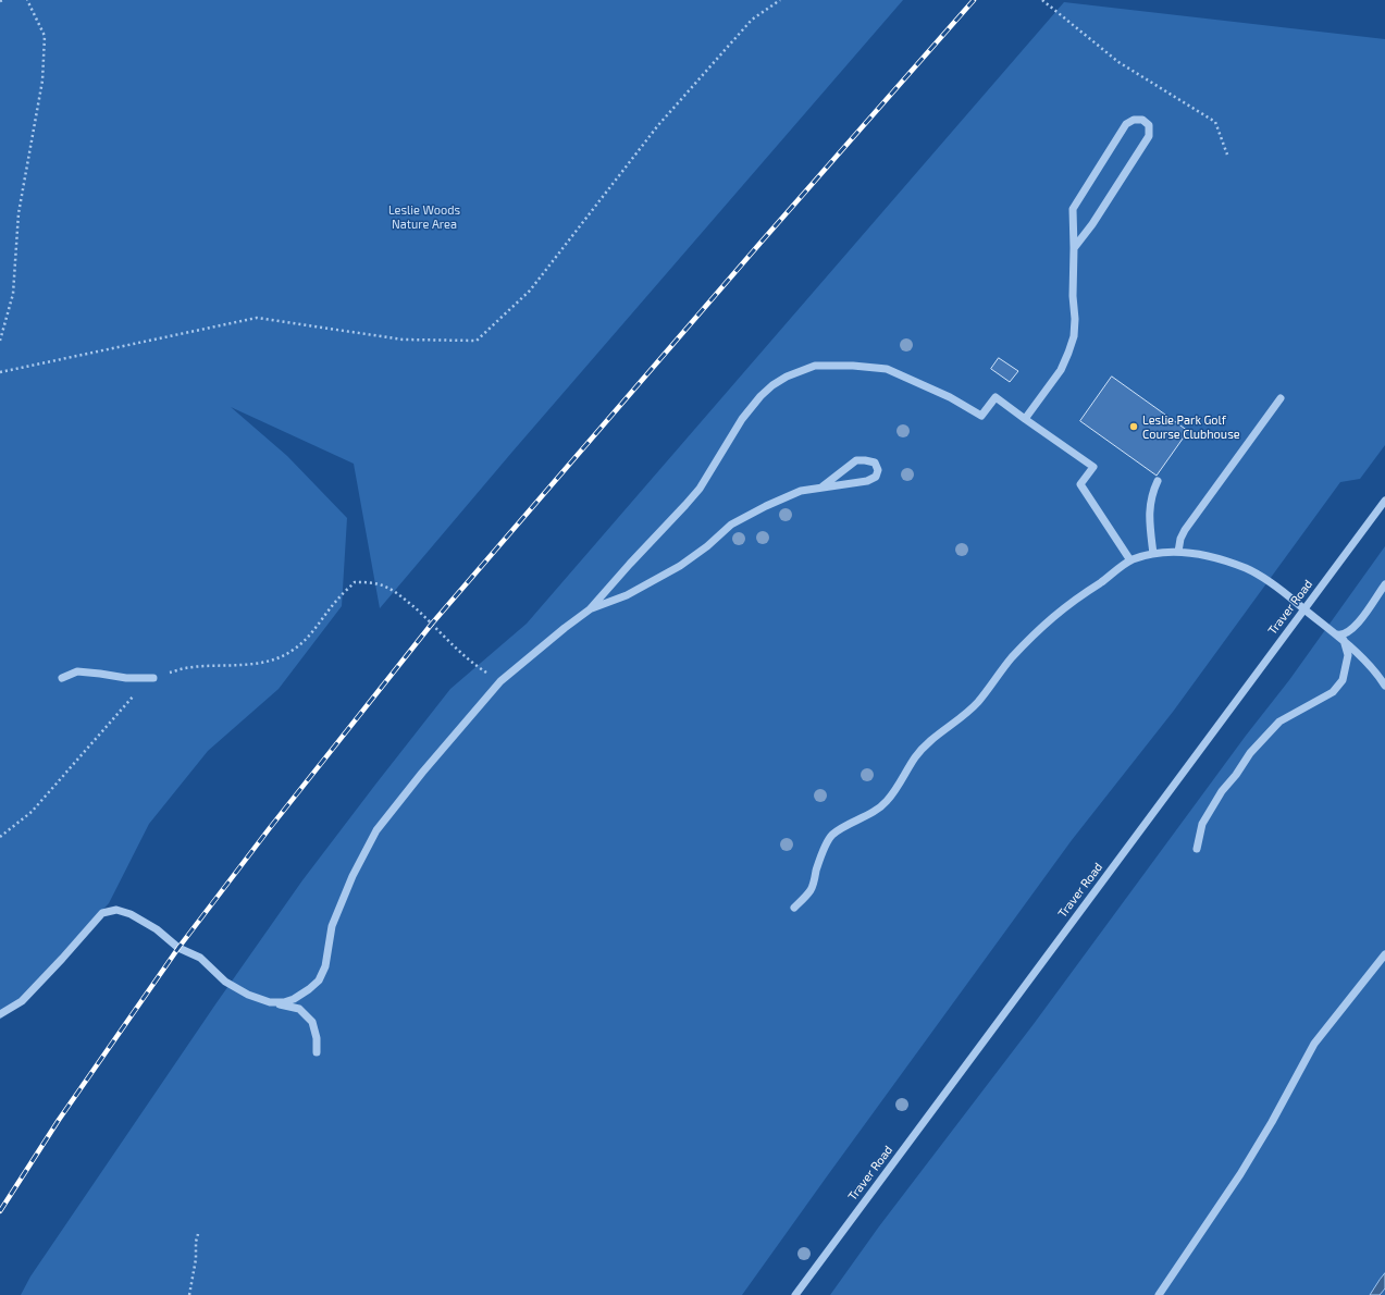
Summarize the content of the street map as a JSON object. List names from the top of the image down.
{
  "streets": {
    "street": ["Traver Road"]
  },
  "parks": ["Leslie Woods Nature Area"],
  "places": ["Leslie Park Golf Course Clubhouse"]
}
